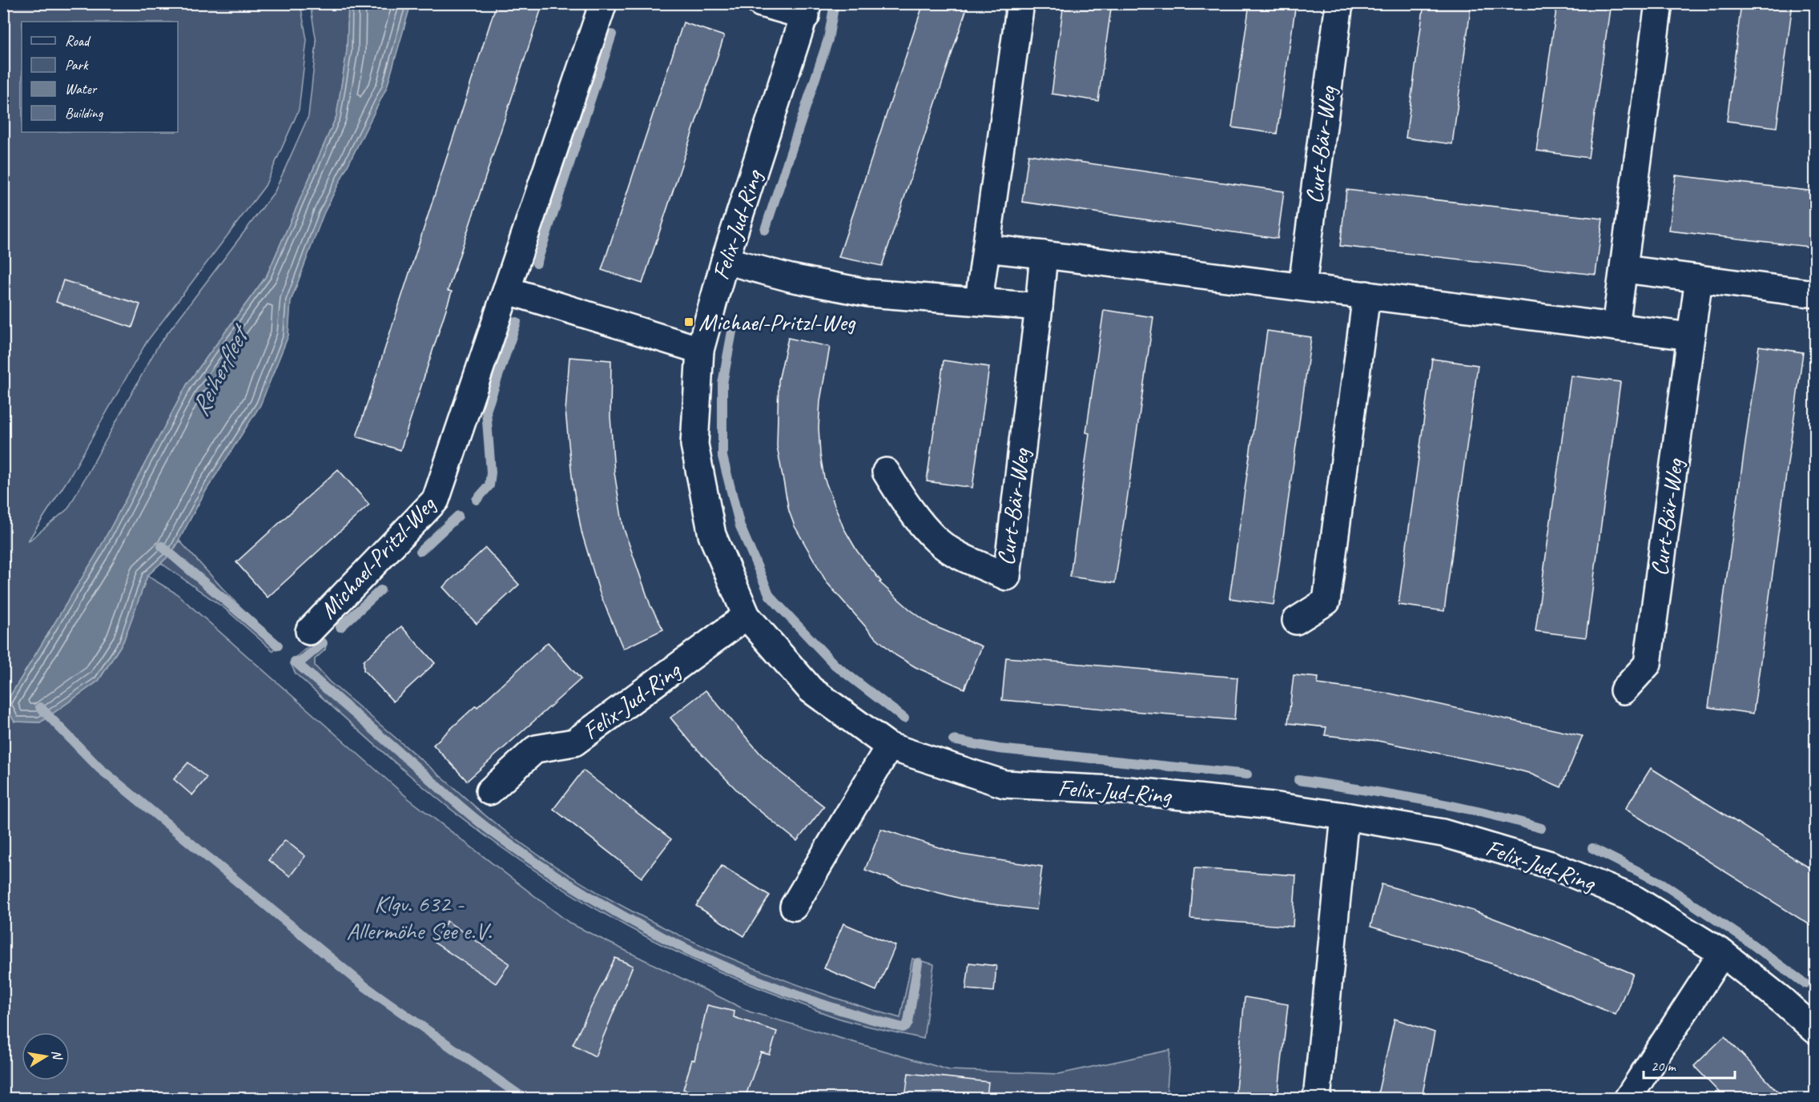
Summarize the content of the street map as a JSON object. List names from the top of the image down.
{
  "streets": {
    "street": ["Curt-Bär-Weg", "Felix-Jud-Ring", "Michael-Pritzl-Weg"]
  },
  "water": ["Reiherfleet"],
  "parks": ["Klgv. 632 - Allermöhe See e.V."],
  "places": {
    "transit": ["Michael-Pritzl-Weg"]
  },
  "legend": [
    "Road",
    "Park",
    "Water",
    "Building"
  ],
  "scale_bar": "20 m",
  "north": "right"
}
